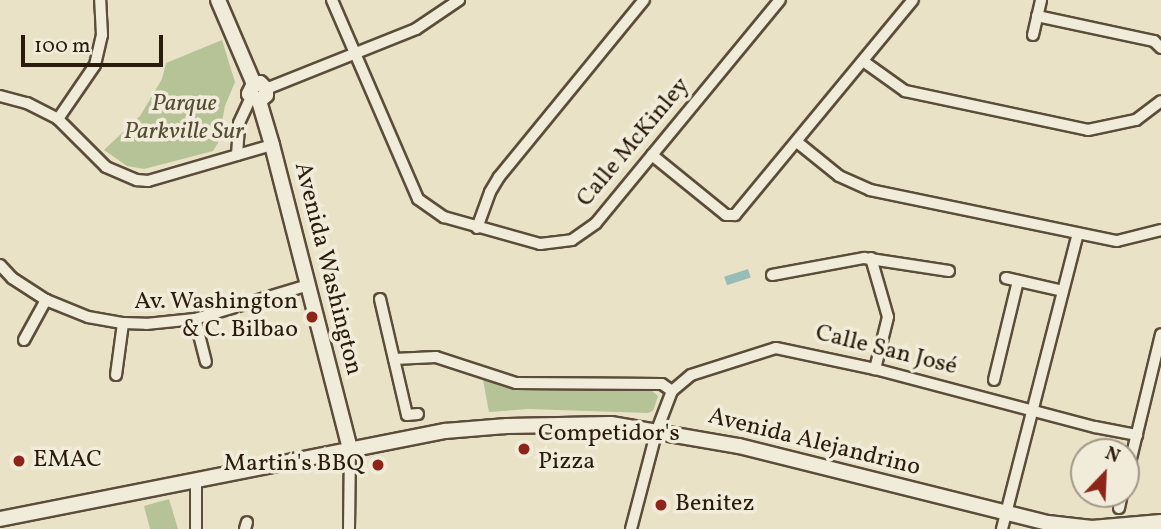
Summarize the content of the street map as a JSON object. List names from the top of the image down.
{
  "streets": {
    "street": [
      "Calle McKinley",
      "Avenida Washington",
      "Calle San José",
      "Avenida Alejandrino"
    ]
  },
  "crossings": [
    ["Avenida Washington", "Avenida Alejandrino"]
  ],
  "parks": ["Parque Parkville Sur"],
  "places": [
    "Av. Washington & C. Bilbao",
    "Competidor's Pizza",
    "EMAC",
    "Martin's BBQ",
    "Benitez"
  ],
  "scale_bar": "100 m",
  "north": "top right"
}
